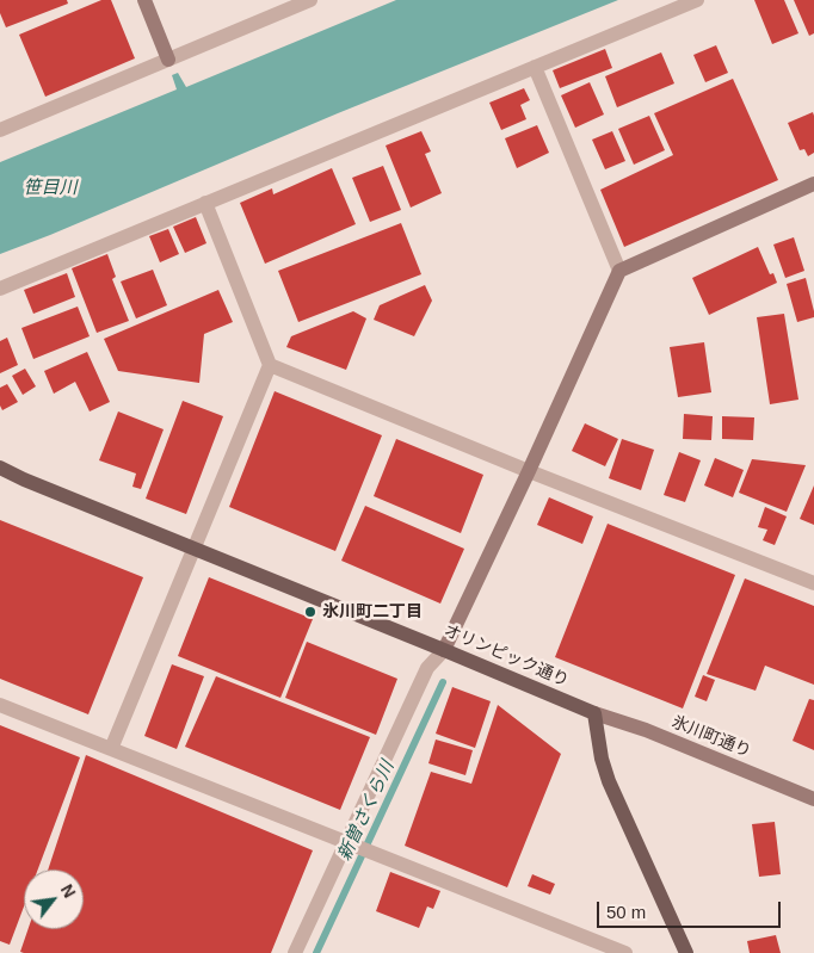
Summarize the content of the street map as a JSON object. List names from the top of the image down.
{
  "streets": {
    "main road": ["オリンピック通り"],
    "street": ["氷川町通り"]
  },
  "crossings": [
    ["オリンピック通り", "氷川町通り"]
  ],
  "water": ["笹目川", "新曽さくら川"],
  "places": ["氷川町二丁目"],
  "scale_bar": "50 m",
  "north": "top right"
}
